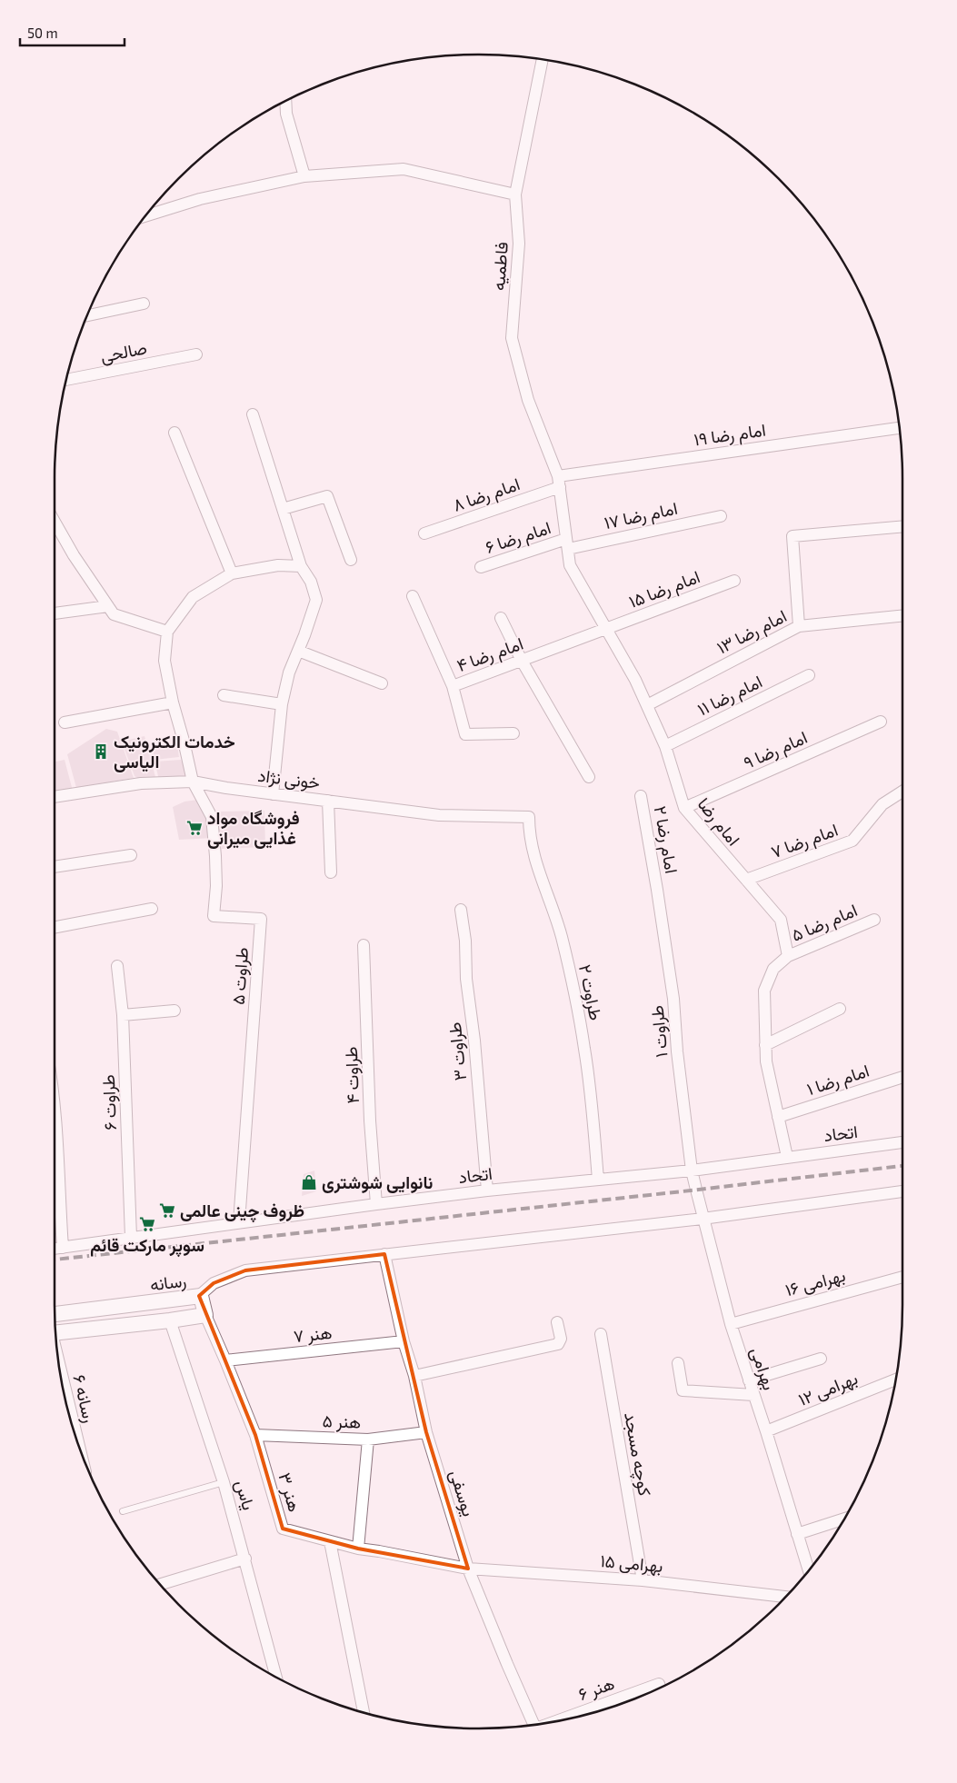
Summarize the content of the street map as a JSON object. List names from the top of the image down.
{
  "streets": {
    "street": [
      "فاطمیه",
      "صالحی",
      "امام رضا ۱۹",
      "امام رضا ۸",
      "امام رضا ۱۷",
      "امام رضا ۶",
      "امام رضا ۱۵",
      "امام رضا ۱۳",
      "امام رضا ۴",
      "امام رضا ۱۱",
      "امام رضا ۹",
      "خونی نژاد",
      "امام رضا",
      "امام رضا ۲",
      "امام رضا ۷",
      "امام رضا ۵",
      "طراوت ۵",
      "طراوت ۲",
      "طراوت ۱",
      "طراوت ۳",
      "طراوت ۴",
      "امام رضا ۱",
      "طراوت ۶",
      "اتحاد",
      "رسانه",
      "بهرامی ۱۶",
      "هنر ۷",
      "بهرامی",
      "بهرامی ۱۲",
      "رسانه ۶",
      "هنر ۵",
      "کوچه مسجد",
      "هنر ۳",
      "یوسفی",
      "یاس",
      "بهرامی ۱۵",
      "هنر ۶"
    ]
  },
  "crossings": [
    ["فاطمیه", "امام رضا ۱۹"],
    ["فاطمیه", "امام رضا ۸"],
    ["فاطمیه", "امام رضا"],
    ["امام رضا ۱۹", "امام رضا ۸"],
    ["امام رضا ۱۹", "امام رضا"],
    ["امام رضا ۸", "امام رضا"],
    ["امام رضا ۱۷", "امام رضا ۶"],
    ["امام رضا ۱۷", "امام رضا"],
    ["امام رضا ۶", "امام رضا"],
    ["امام رضا ۱۵", "امام رضا ۴"],
    ["امام رضا ۱۵", "امام رضا"],
    ["امام رضا ۱۳", "امام رضا"],
    ["امام رضا ۴", "امام رضا"],
    ["امام رضا ۱۱", "امام رضا"],
    ["امام رضا ۹", "امام رضا"],
    ["خونی نژاد", "طراوت ۵"],
    ["خونی نژاد", "طراوت ۲"],
    ["امام رضا", "امام رضا ۷"],
    ["امام رضا", "امام رضا ۵"],
    ["امام رضا ۲", "طراوت ۱"],
    ["طراوت ۵", "اتحاد"],
    ["طراوت ۲", "اتحاد"],
    ["طراوت ۱", "اتحاد"],
    ["طراوت ۱", "بهرامی"],
    ["طراوت ۳", "اتحاد"],
    ["طراوت ۴", "اتحاد"],
    ["طراوت ۶", "اتحاد"],
    ["اتحاد", "بهرامی"],
    ["رسانه", "هنر ۳"],
    ["بهرامی ۱۶", "بهرامی"],
    ["هنر ۷", "هنر ۳"],
    ["هنر ۷", "یوسفی"],
    ["بهرامی", "بهرامی ۱۲"],
    ["هنر ۵", "هنر ۳"],
    ["هنر ۵", "یوسفی"],
    ["کوچه مسجد", "بهرامی ۱۵"],
    ["هنر ۳", "یوسفی"],
    ["هنر ۳", "بهرامی ۱۵"],
    ["یوسفی", "بهرامی ۱۵"]
  ],
  "places": {
    "building": ["خدمات الکترونیک الیاسی"],
    "supermarket": ["فروشگاه مواد غذایی میرانی", "ظروف چینی عالمی", "سوپر مارکت قائم"],
    "shop": ["نانوایی شوشتری"]
  },
  "scale_bar": "50 m"
}
